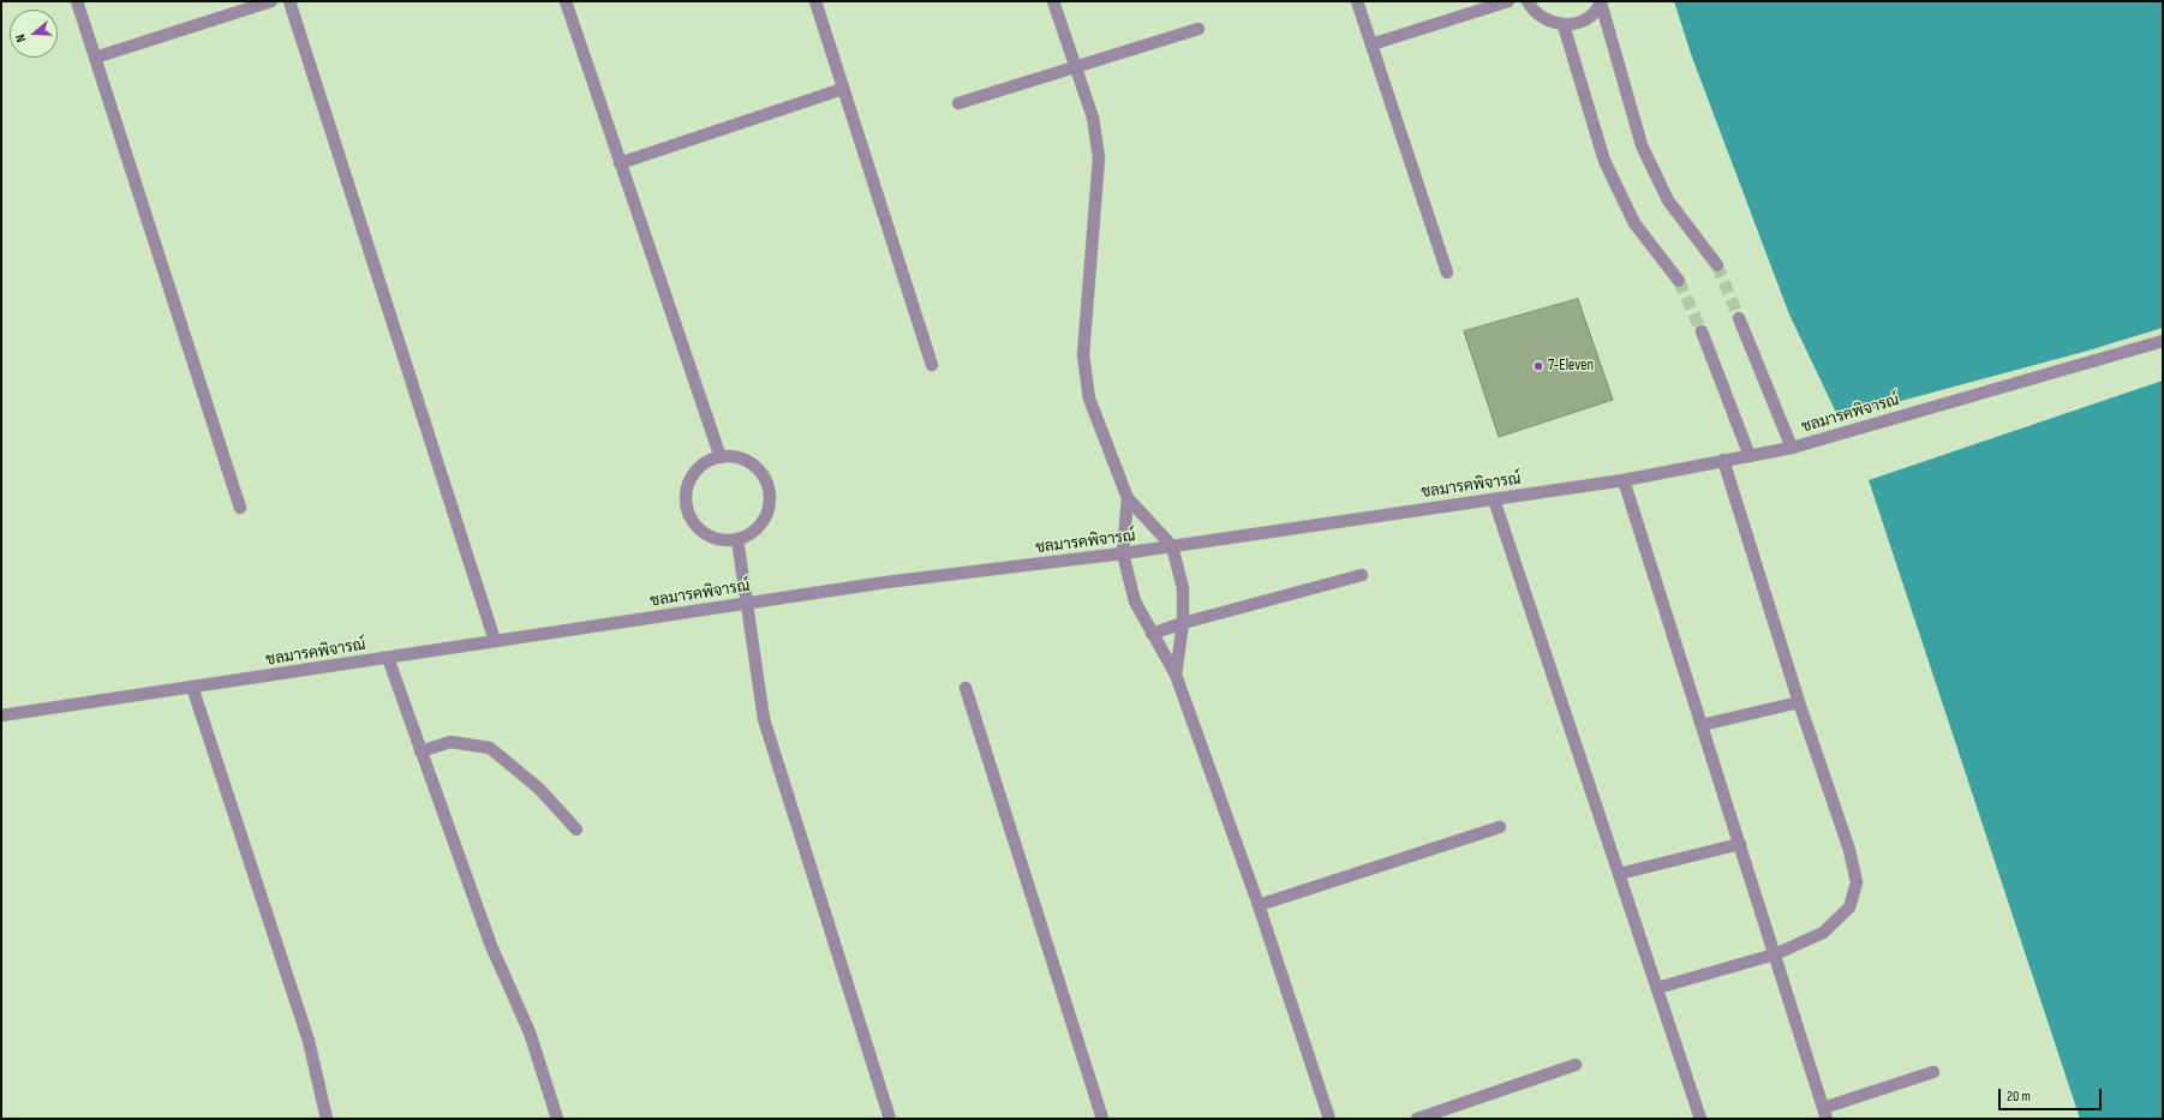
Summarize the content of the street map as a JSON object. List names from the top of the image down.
{
  "streets": {
    "street": ["ชลมารคพิจารณ์"]
  },
  "places": ["7-Eleven"],
  "scale_bar": "20 m",
  "north": "left"
}
